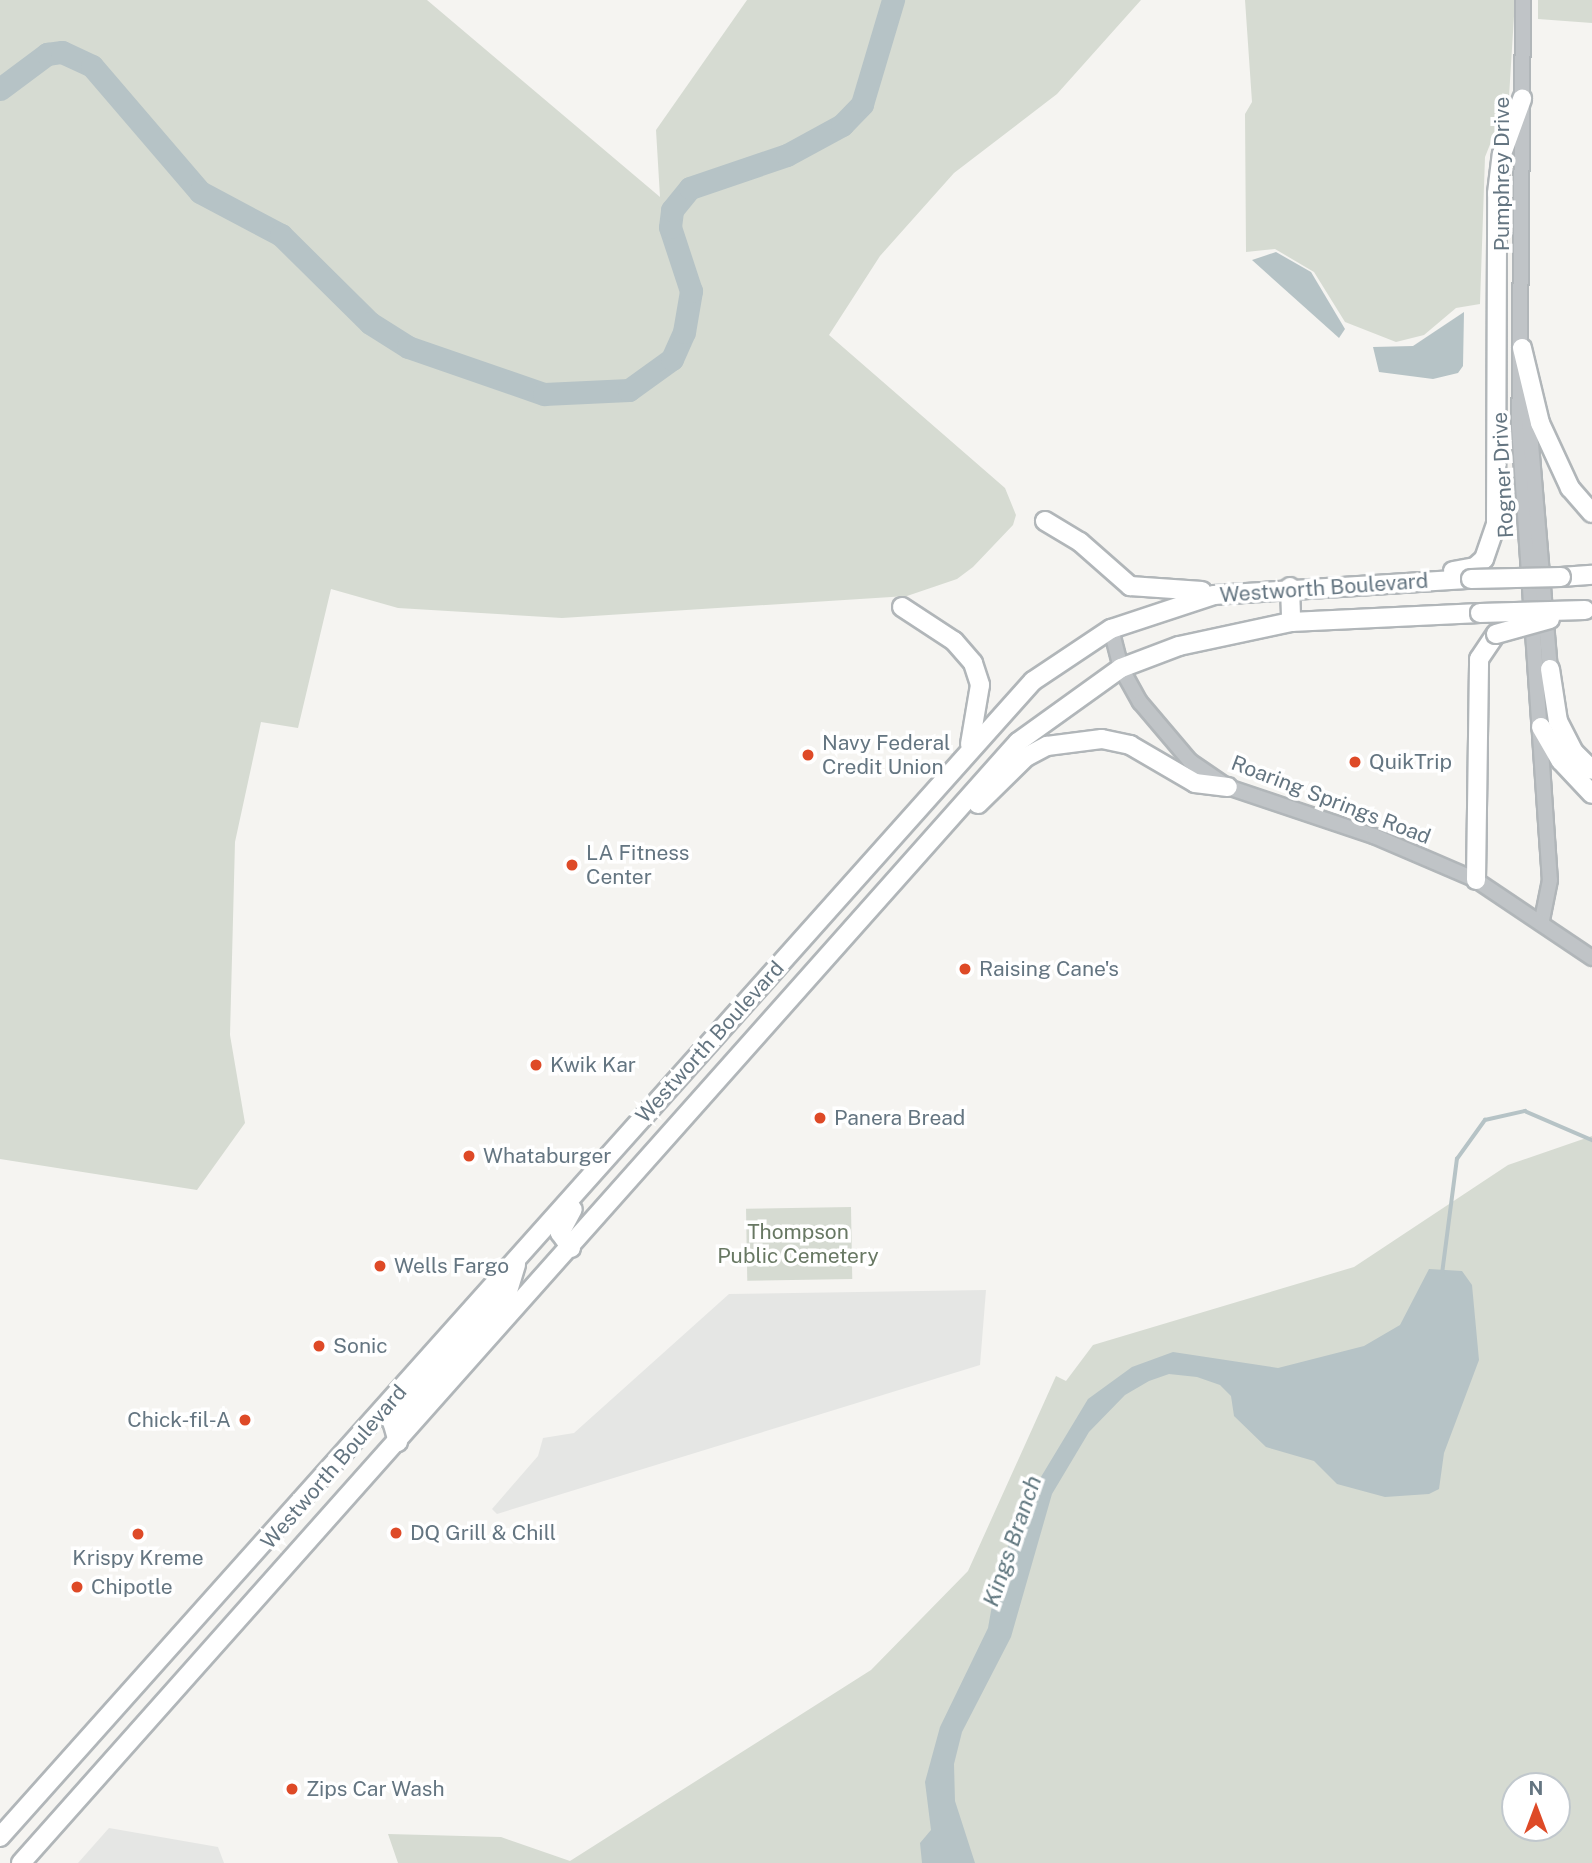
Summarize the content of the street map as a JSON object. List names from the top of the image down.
{
  "streets": {
    "main road": ["Westworth Boulevard"],
    "street": ["Pumphrey Drive", "Rogner Drive", "Roaring Springs Road"]
  },
  "crossings": [
    ["Pumphrey Drive", "Rogner Drive"],
    ["Rogner Drive", "Roaring Springs Road"],
    ["Westworth Boulevard", "Roaring Springs Road"]
  ],
  "water": ["Kings Branch"],
  "parks": ["Thompson Public Cemetery"],
  "places": [
    "Navy Federal Credit Union",
    "QuikTrip",
    "LA Fitness Center",
    "Raising Cane's",
    "Kwik Kar",
    "Panera Bread",
    "Whataburger",
    "Wells Fargo",
    "Sonic",
    "Chick-fil-A",
    "DQ Grill & Chill",
    "Krispy Kreme",
    "Chipotle",
    "Zips Car Wash"
  ],
  "north": "top"
}
